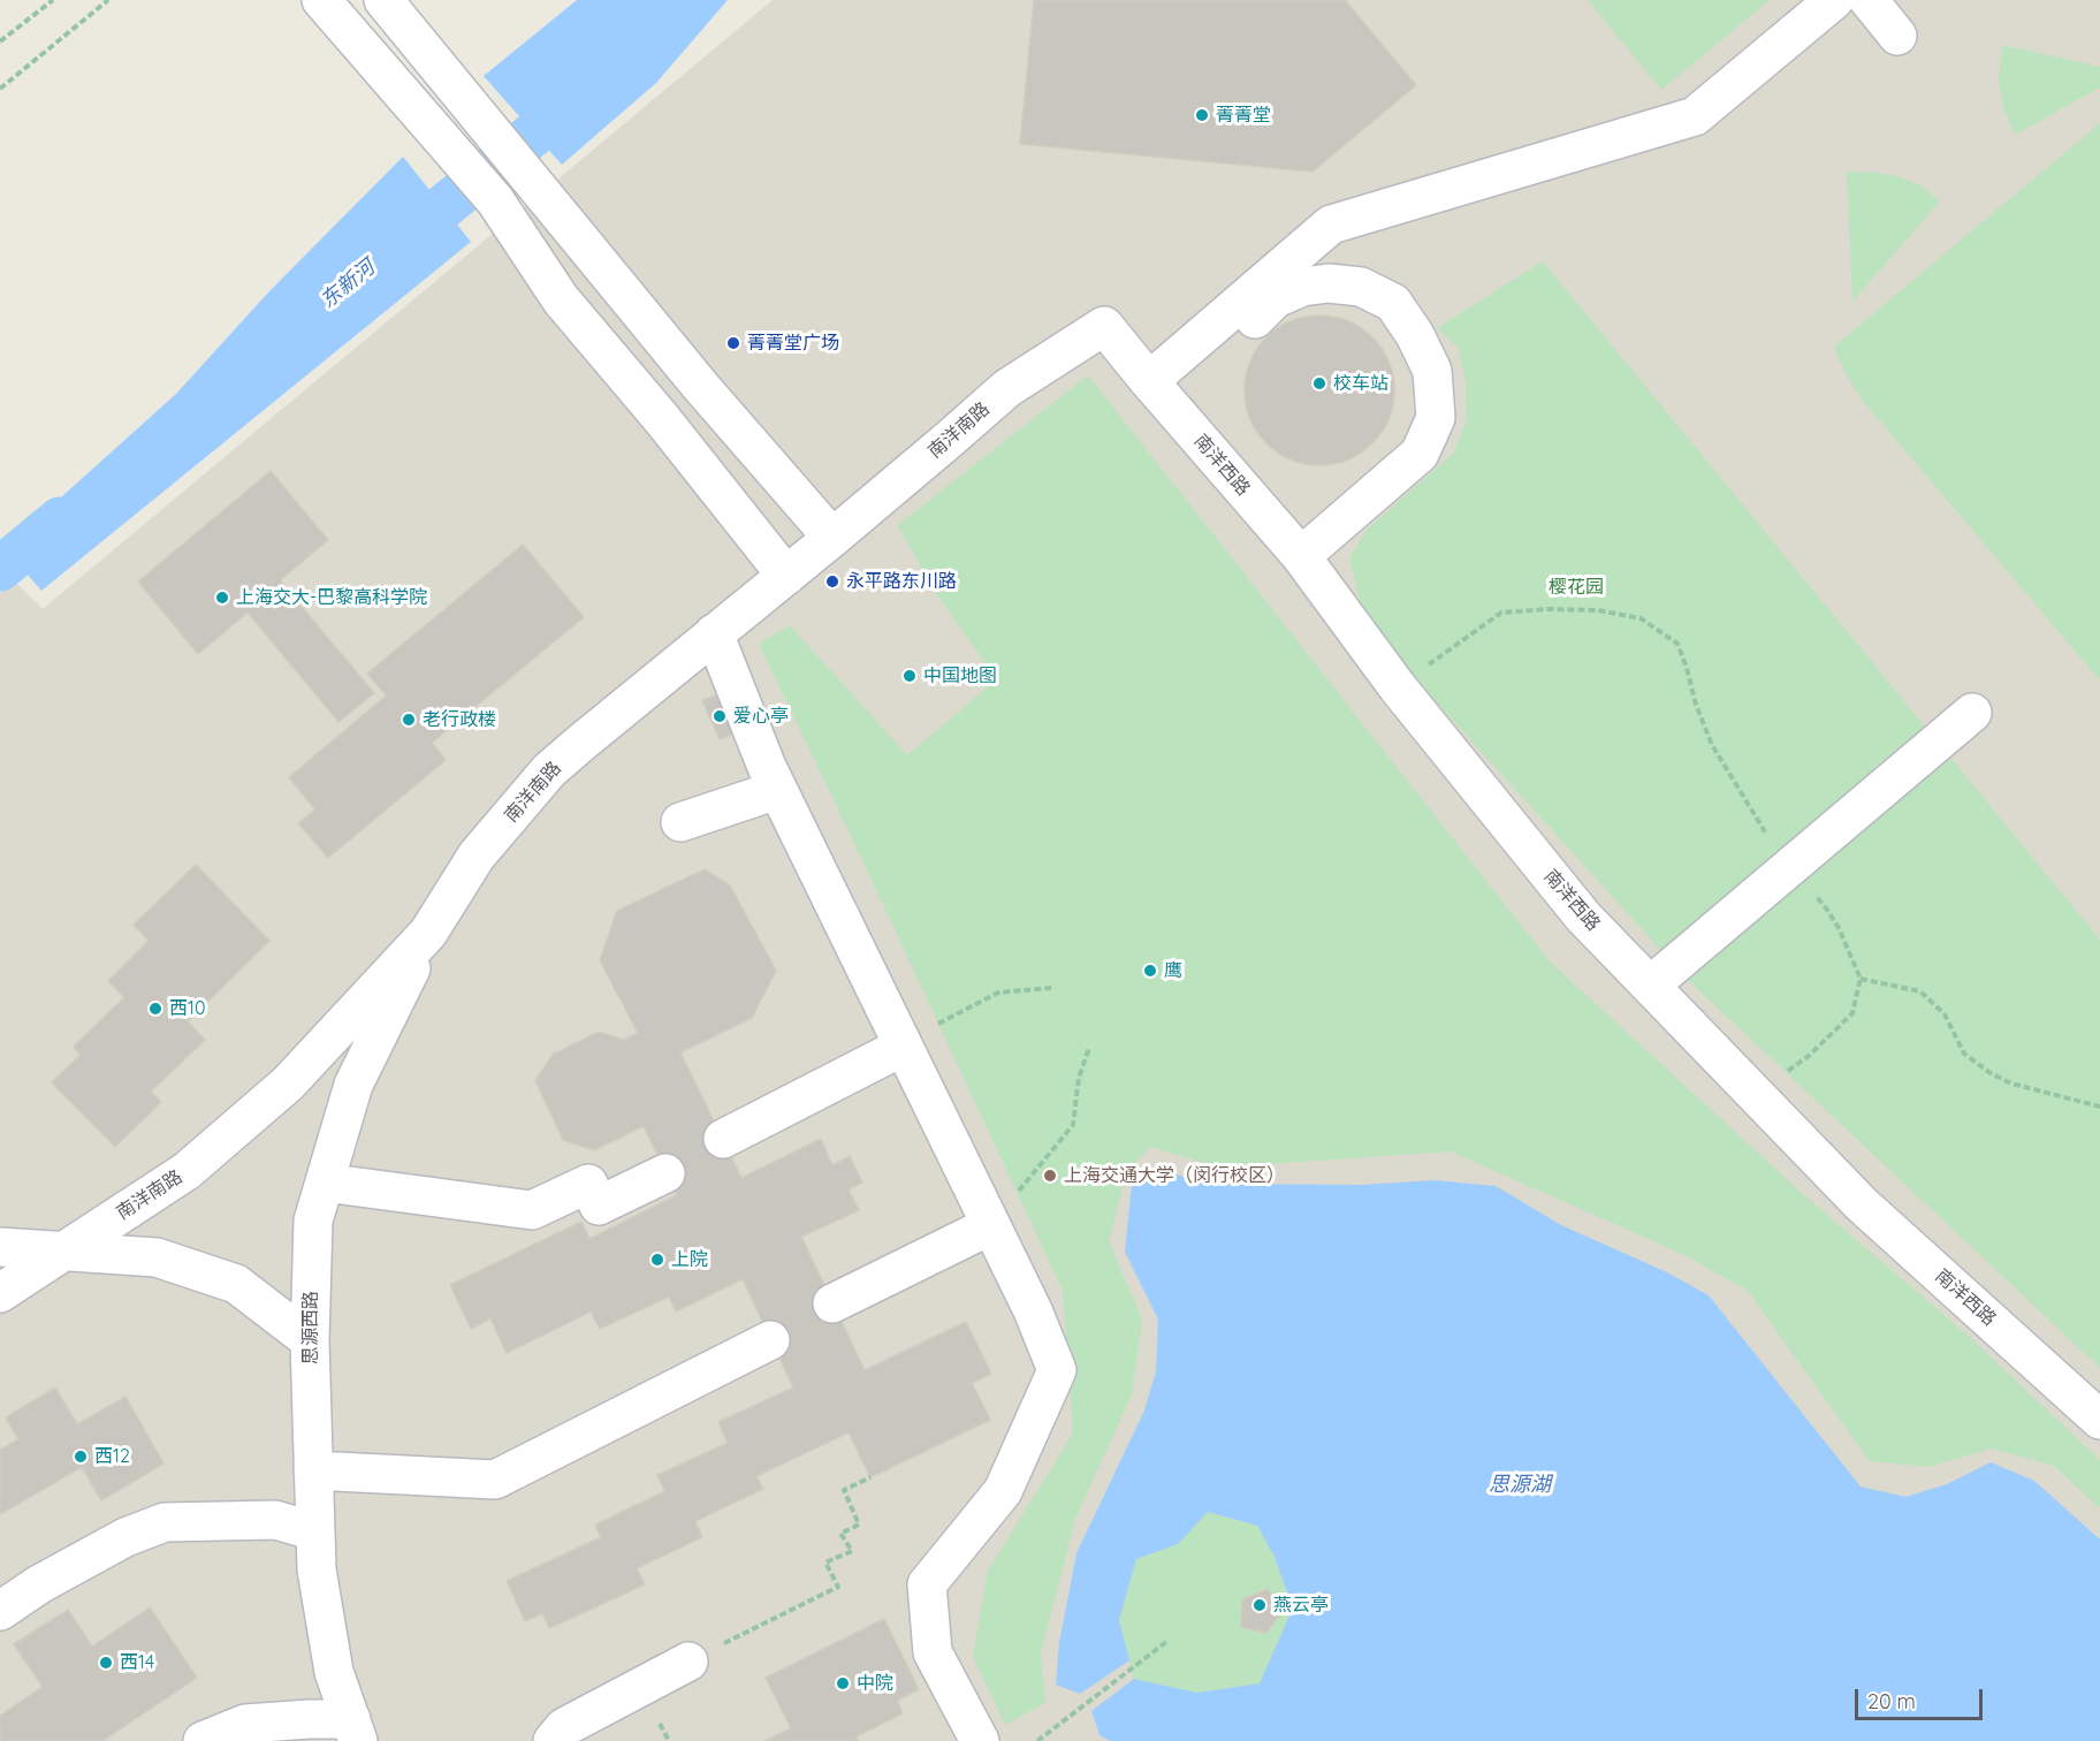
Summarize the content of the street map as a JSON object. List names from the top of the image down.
{
  "streets": {
    "lane": ["南洋南路", "南洋西路", "思源西路"]
  },
  "crossings": [
    ["南洋南路", "南洋西路"],
    ["南洋南路", "思源西路"]
  ],
  "water": ["东新河", "思源湖"],
  "parks": ["樱花园"],
  "places": [
    "菁菁堂",
    "菁菁堂广场",
    "校车站",
    "永平路东川路",
    "上海交大-巴黎高科学院",
    "中国地图",
    "爱心亭",
    "老行政楼",
    "鹰",
    "西10",
    "上海交通大学（闵行校区）",
    "上院",
    "西12",
    "燕云亭",
    "西14",
    "中院"
  ],
  "scale_bar": "20 m"
}
